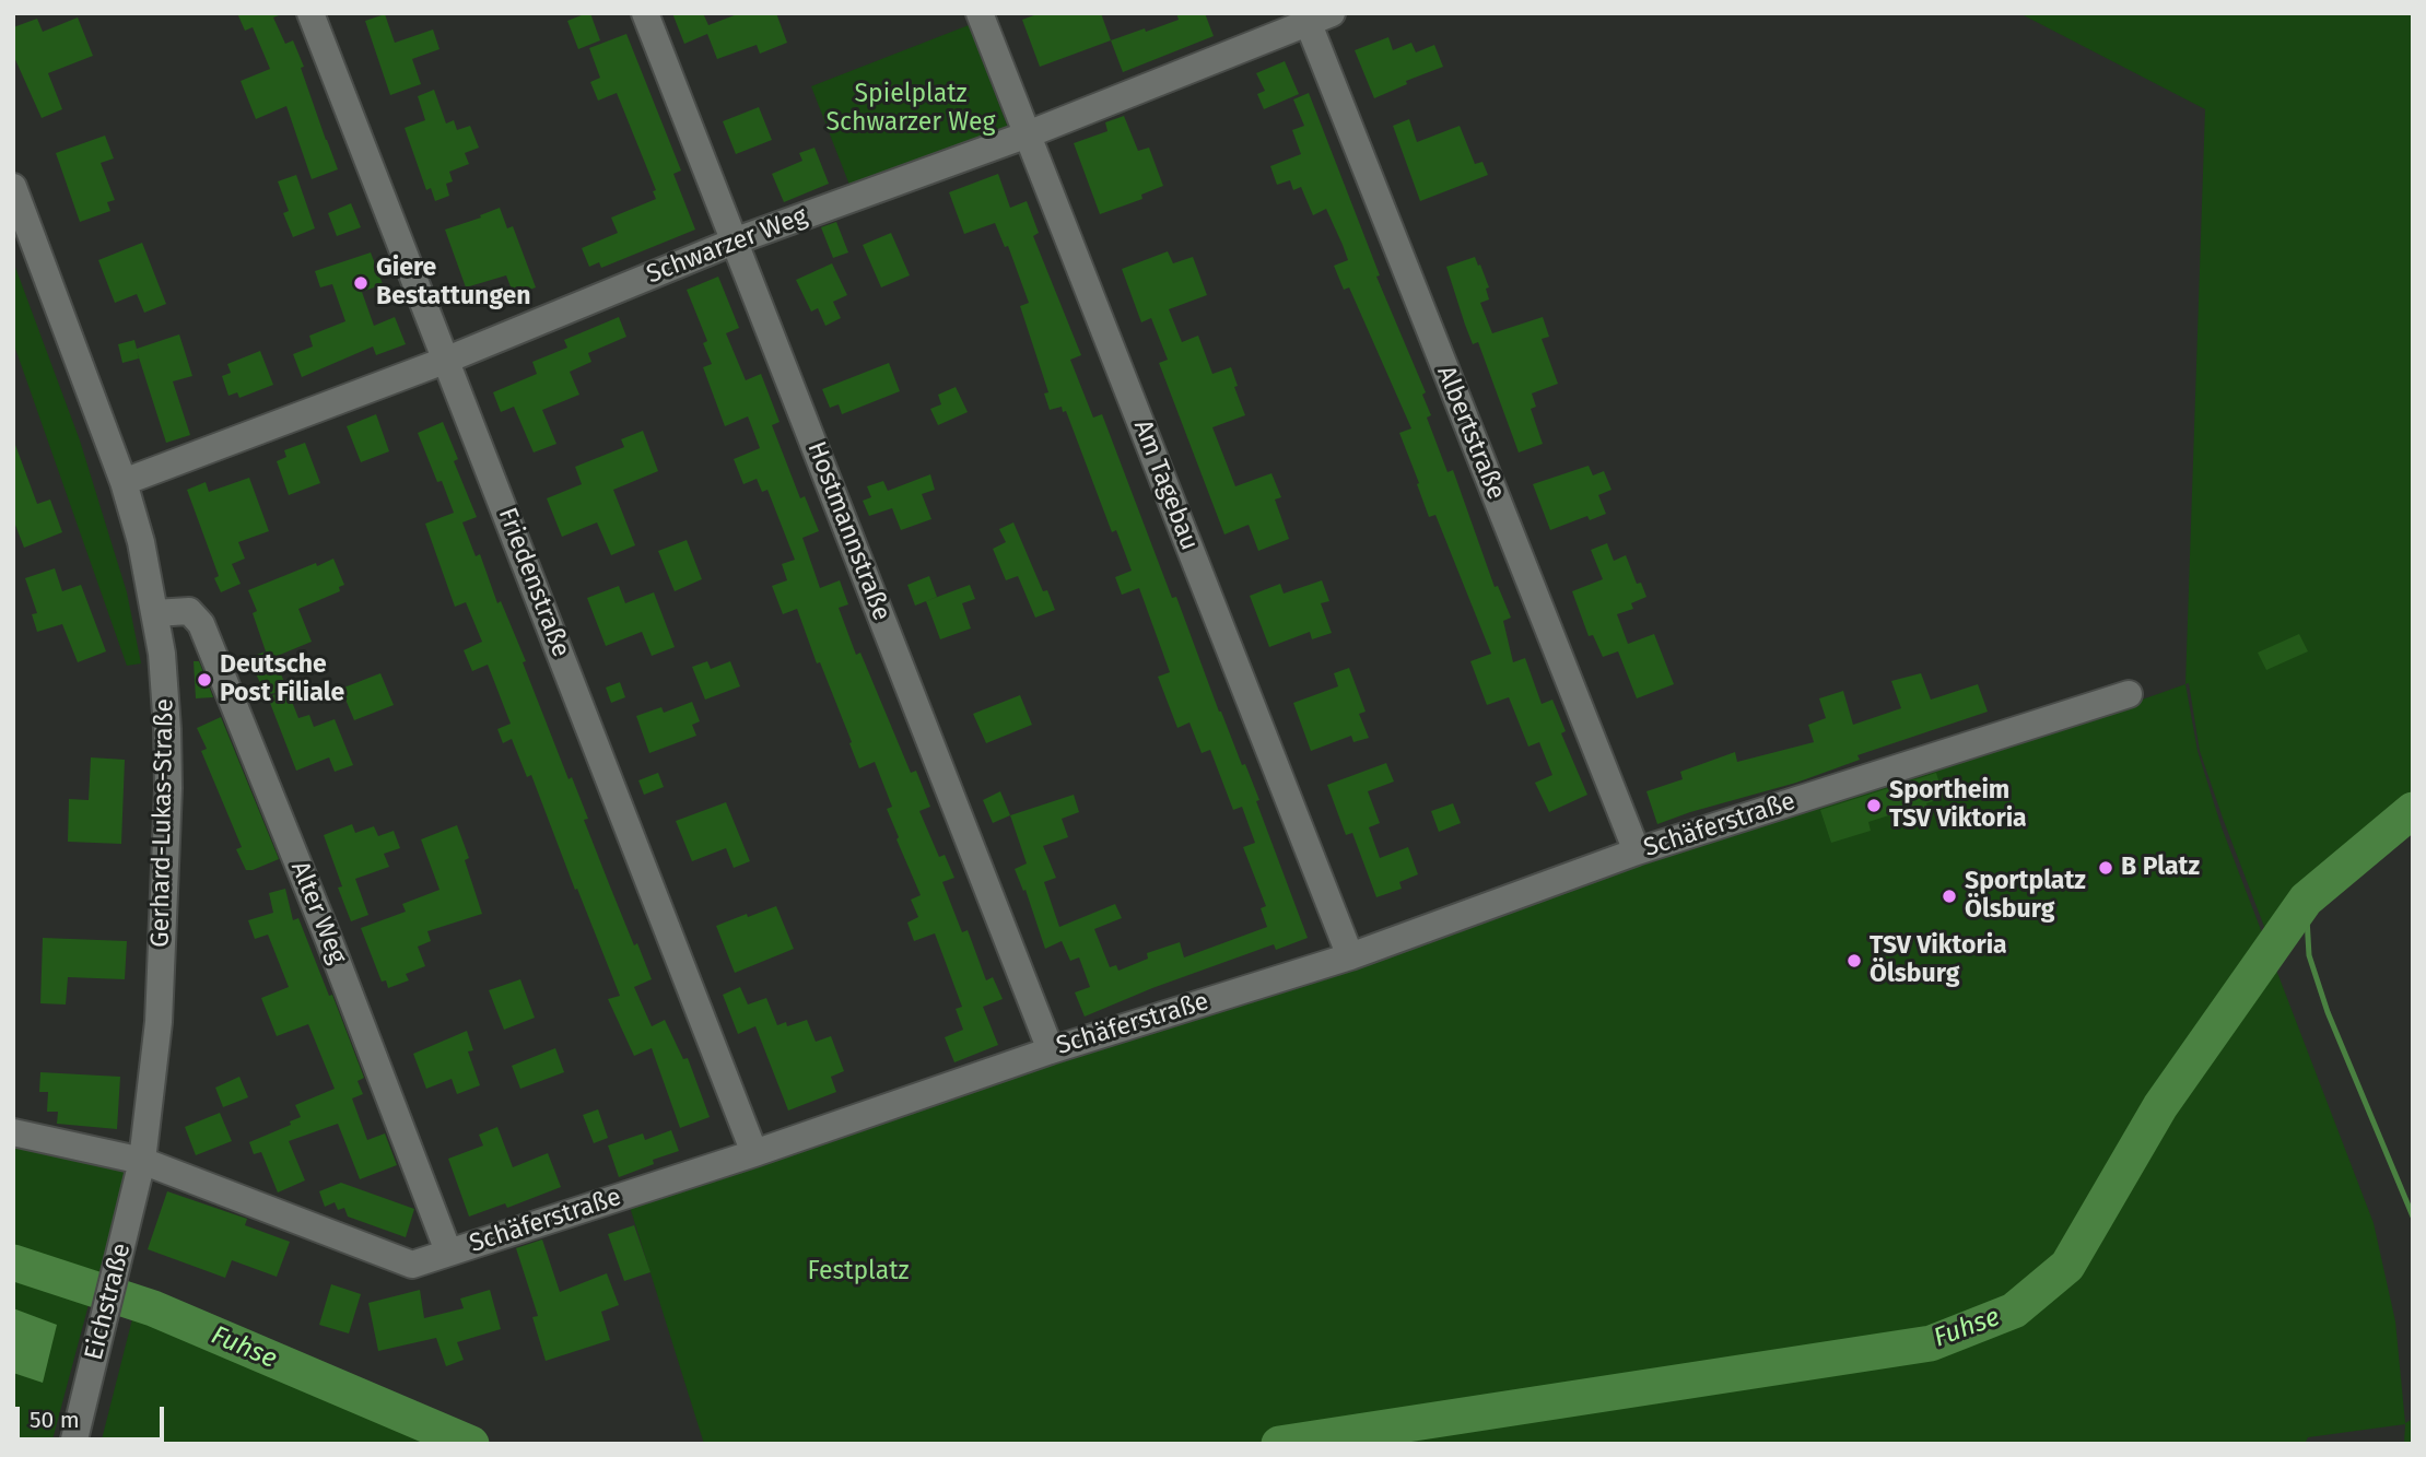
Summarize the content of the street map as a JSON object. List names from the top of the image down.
{
  "streets": {
    "street": [
      "Schwarzer Weg",
      "Albertstraße",
      "Am Tagebau",
      "Hostmannstraße",
      "Friedenstraße",
      "Gerhard-Lukas-Straße",
      "Schäferstraße",
      "Alter Weg",
      "Eichstraße"
    ]
  },
  "crossings": [
    ["Schwarzer Weg", "Albertstraße"],
    ["Schwarzer Weg", "Am Tagebau"],
    ["Schwarzer Weg", "Hostmannstraße"],
    ["Schwarzer Weg", "Friedenstraße"],
    ["Schwarzer Weg", "Gerhard-Lukas-Straße"],
    ["Albertstraße", "Schäferstraße"],
    ["Am Tagebau", "Schäferstraße"],
    ["Hostmannstraße", "Schäferstraße"],
    ["Friedenstraße", "Schäferstraße"],
    ["Gerhard-Lukas-Straße", "Schäferstraße"],
    ["Gerhard-Lukas-Straße", "Alter Weg"],
    ["Gerhard-Lukas-Straße", "Eichstraße"],
    ["Schäferstraße", "Alter Weg"],
    ["Schäferstraße", "Eichstraße"]
  ],
  "water": ["Fuhse"],
  "parks": ["Spielplatz Schwarzer Weg", "Festplatz"],
  "places": [
    "Giere Bestattungen",
    "Deutsche Post Filiale",
    "Sportheim TSV Viktoria",
    "B Platz",
    "Sportplatz Ölsburg",
    "TSV Viktoria Ölsburg"
  ],
  "scale_bar": "50 m"
}
